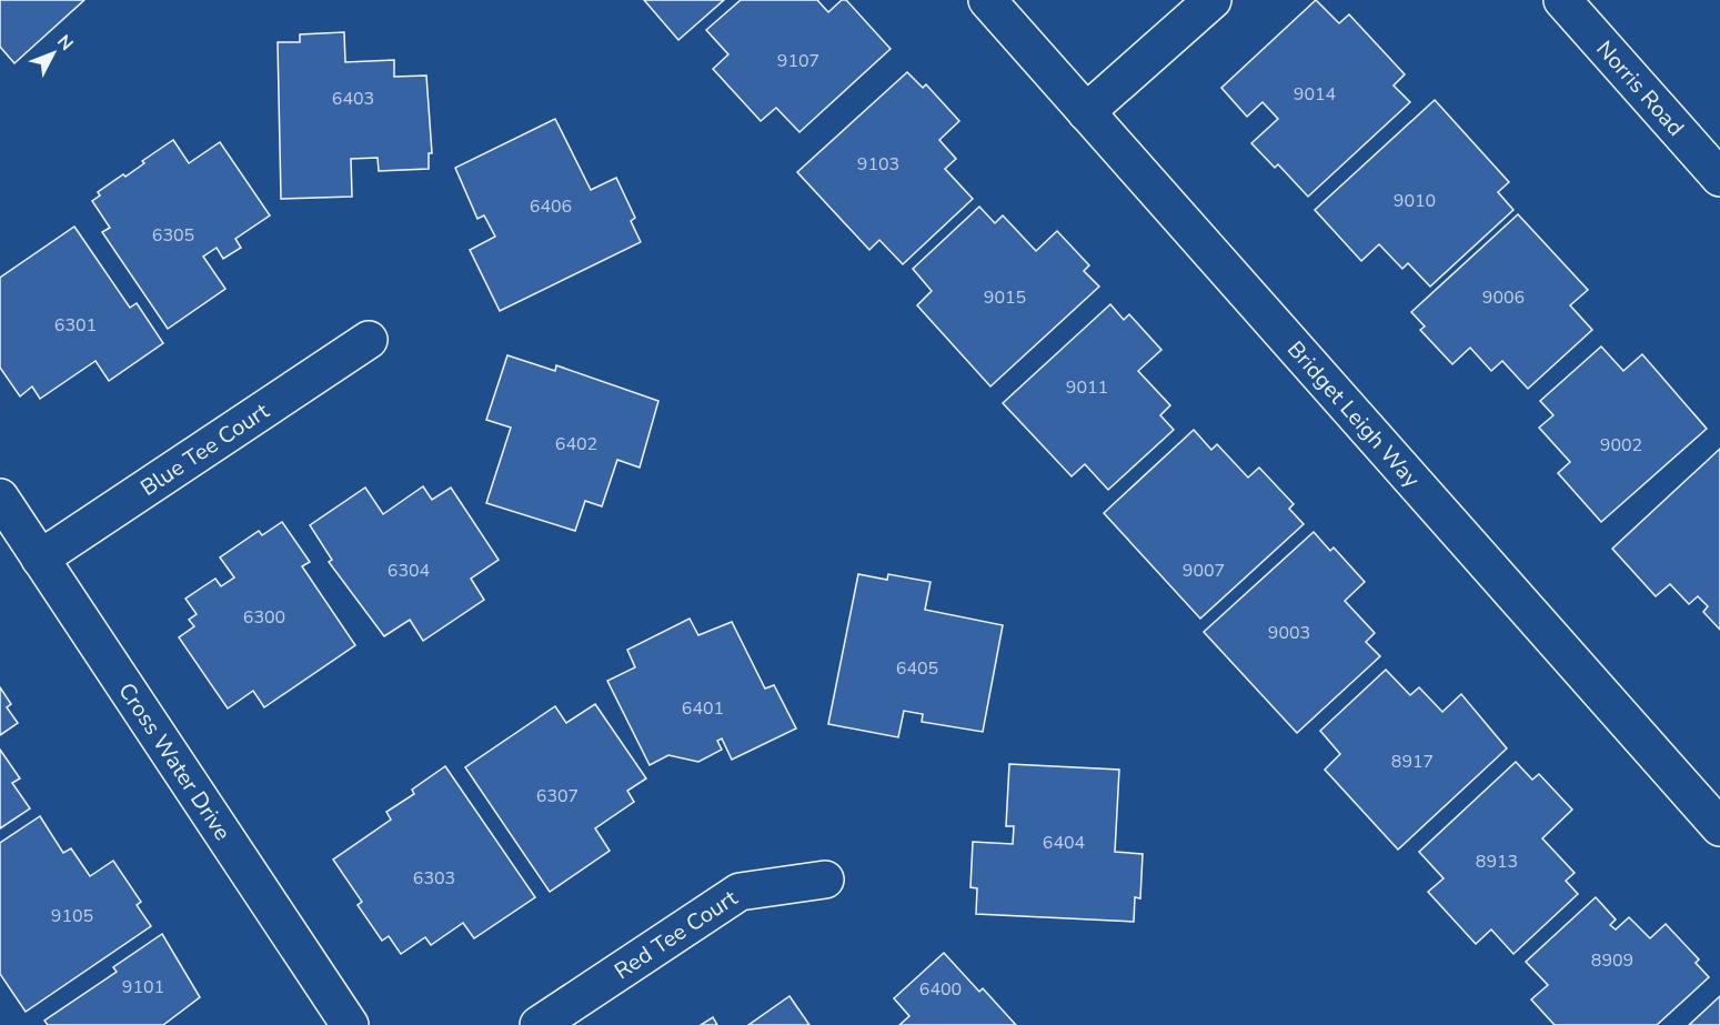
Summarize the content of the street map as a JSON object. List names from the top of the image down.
{
  "streets": {
    "street": [
      "Norris Road",
      "Bridget Leigh Way",
      "Blue Tee Court",
      "Cross Water Drive",
      "Red Tee Court"
    ]
  },
  "crossings": [
    ["Blue Tee Court", "Cross Water Drive"]
  ],
  "house_numbers": [
    "9107",
    "9014",
    "6403",
    "9103",
    "9010",
    "6406",
    "6305",
    "9015",
    "9006",
    "6301",
    "9011",
    "6402",
    "9002",
    "6304",
    "9007",
    "6300",
    "9003",
    "6405",
    "6401",
    "8917",
    "6307",
    "6404",
    "8913",
    "6303",
    "9105",
    "8909",
    "9101",
    "6400"
  ],
  "north": "top right"
}
